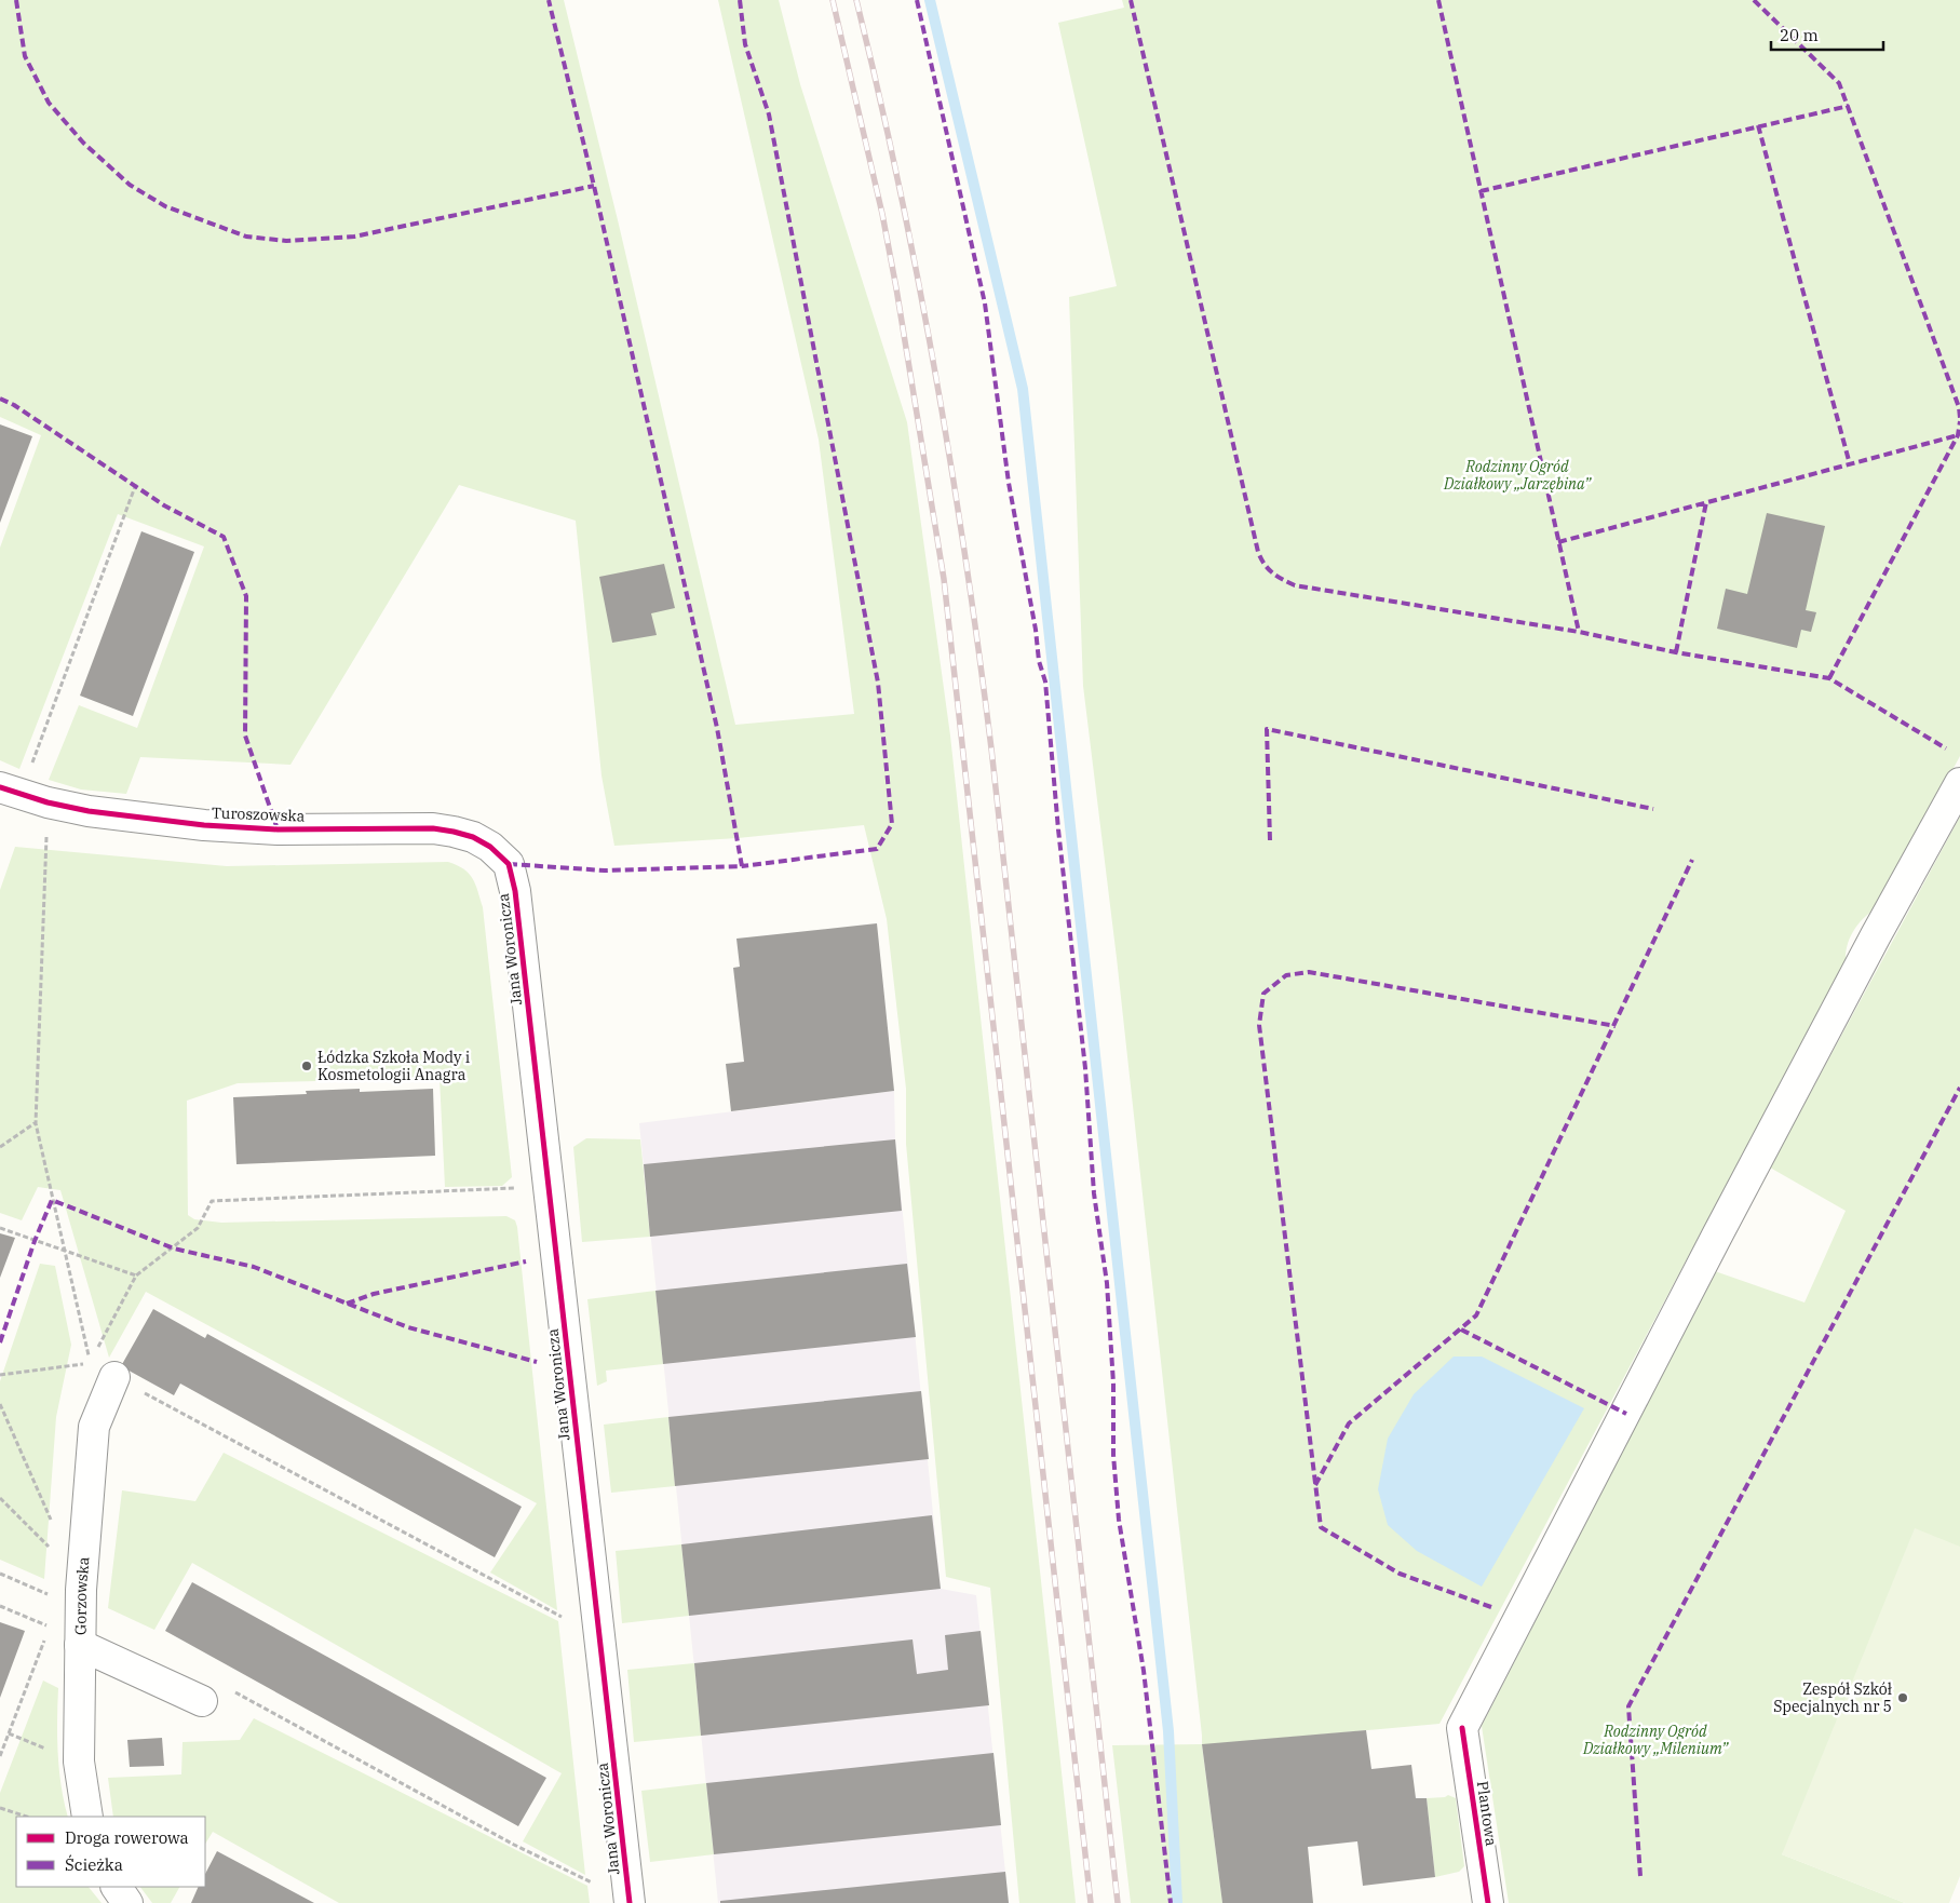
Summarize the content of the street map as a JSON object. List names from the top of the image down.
{
  "streets": {
    "street": [
      "Turoszowska",
      "Jana Woronicza",
      "Gorzowska",
      "Plantowa"
    ]
  },
  "crossings": [
    ["Turoszowska", "Jana Woronicza"]
  ],
  "parks": ["Rodzinny Ogród Działkowy „Jarzębina”", "Rodzinny Ogród Działkowy „Milenium”"],
  "places": ["Łódzka Szkoła Mody i Kosmetologii Anagra", "Zespół Szkół Specjalnych nr 5"],
  "legend": ["Droga rowerowa", "Ścieżka"],
  "scale_bar": "20 m"
}
